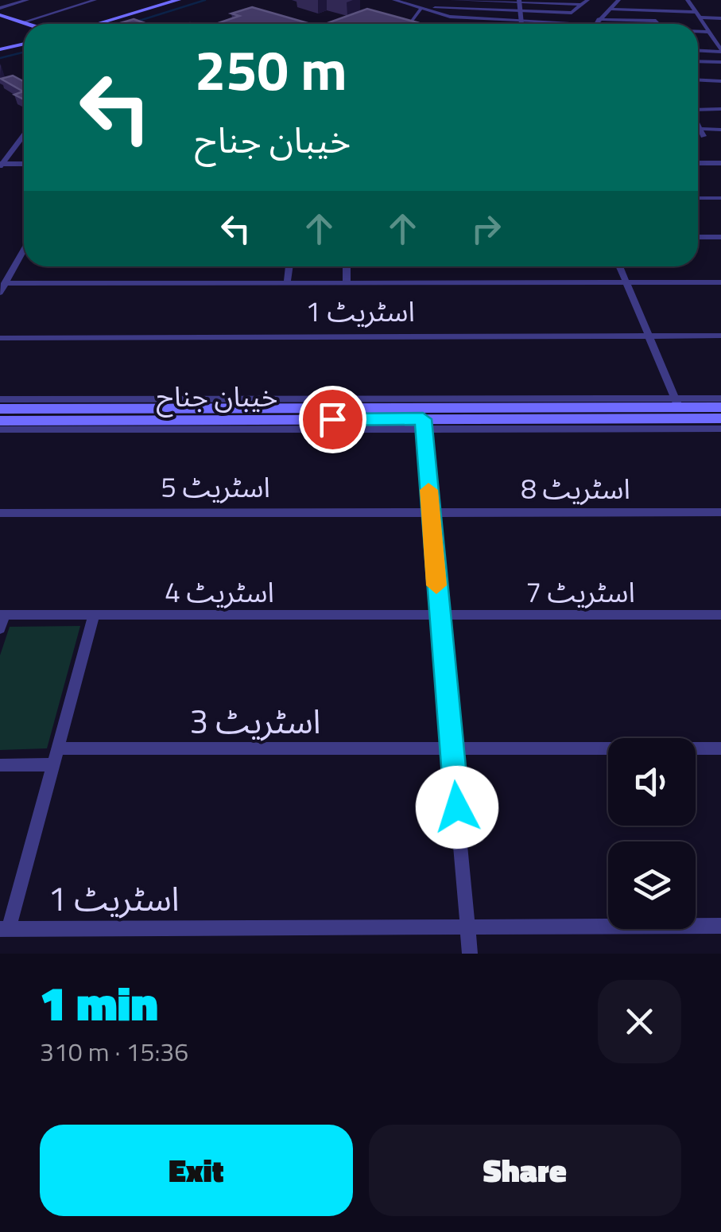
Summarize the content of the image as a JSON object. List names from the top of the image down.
{
  "streets": {
    "main road": ["خیبان جناح"],
    "street": [
      "اسٹریٹ 1",
      "اسٹریٹ 5",
      "اسٹریٹ 8",
      "اسٹریٹ 4",
      "اسٹریٹ 7",
      "اسٹریٹ 3"
    ]
  },
  "crossings": [
    ["اسٹریٹ 5", "اسٹریٹ 8"],
    ["اسٹریٹ 4", "اسٹریٹ 7"]
  ],
  "page": {
    "turn": ["250 m", "خیبان جناح"],
    "heading": ["1 min", "310 m · 15:36"],
    "buttons": ["Exit", "Share"]
  }
}
